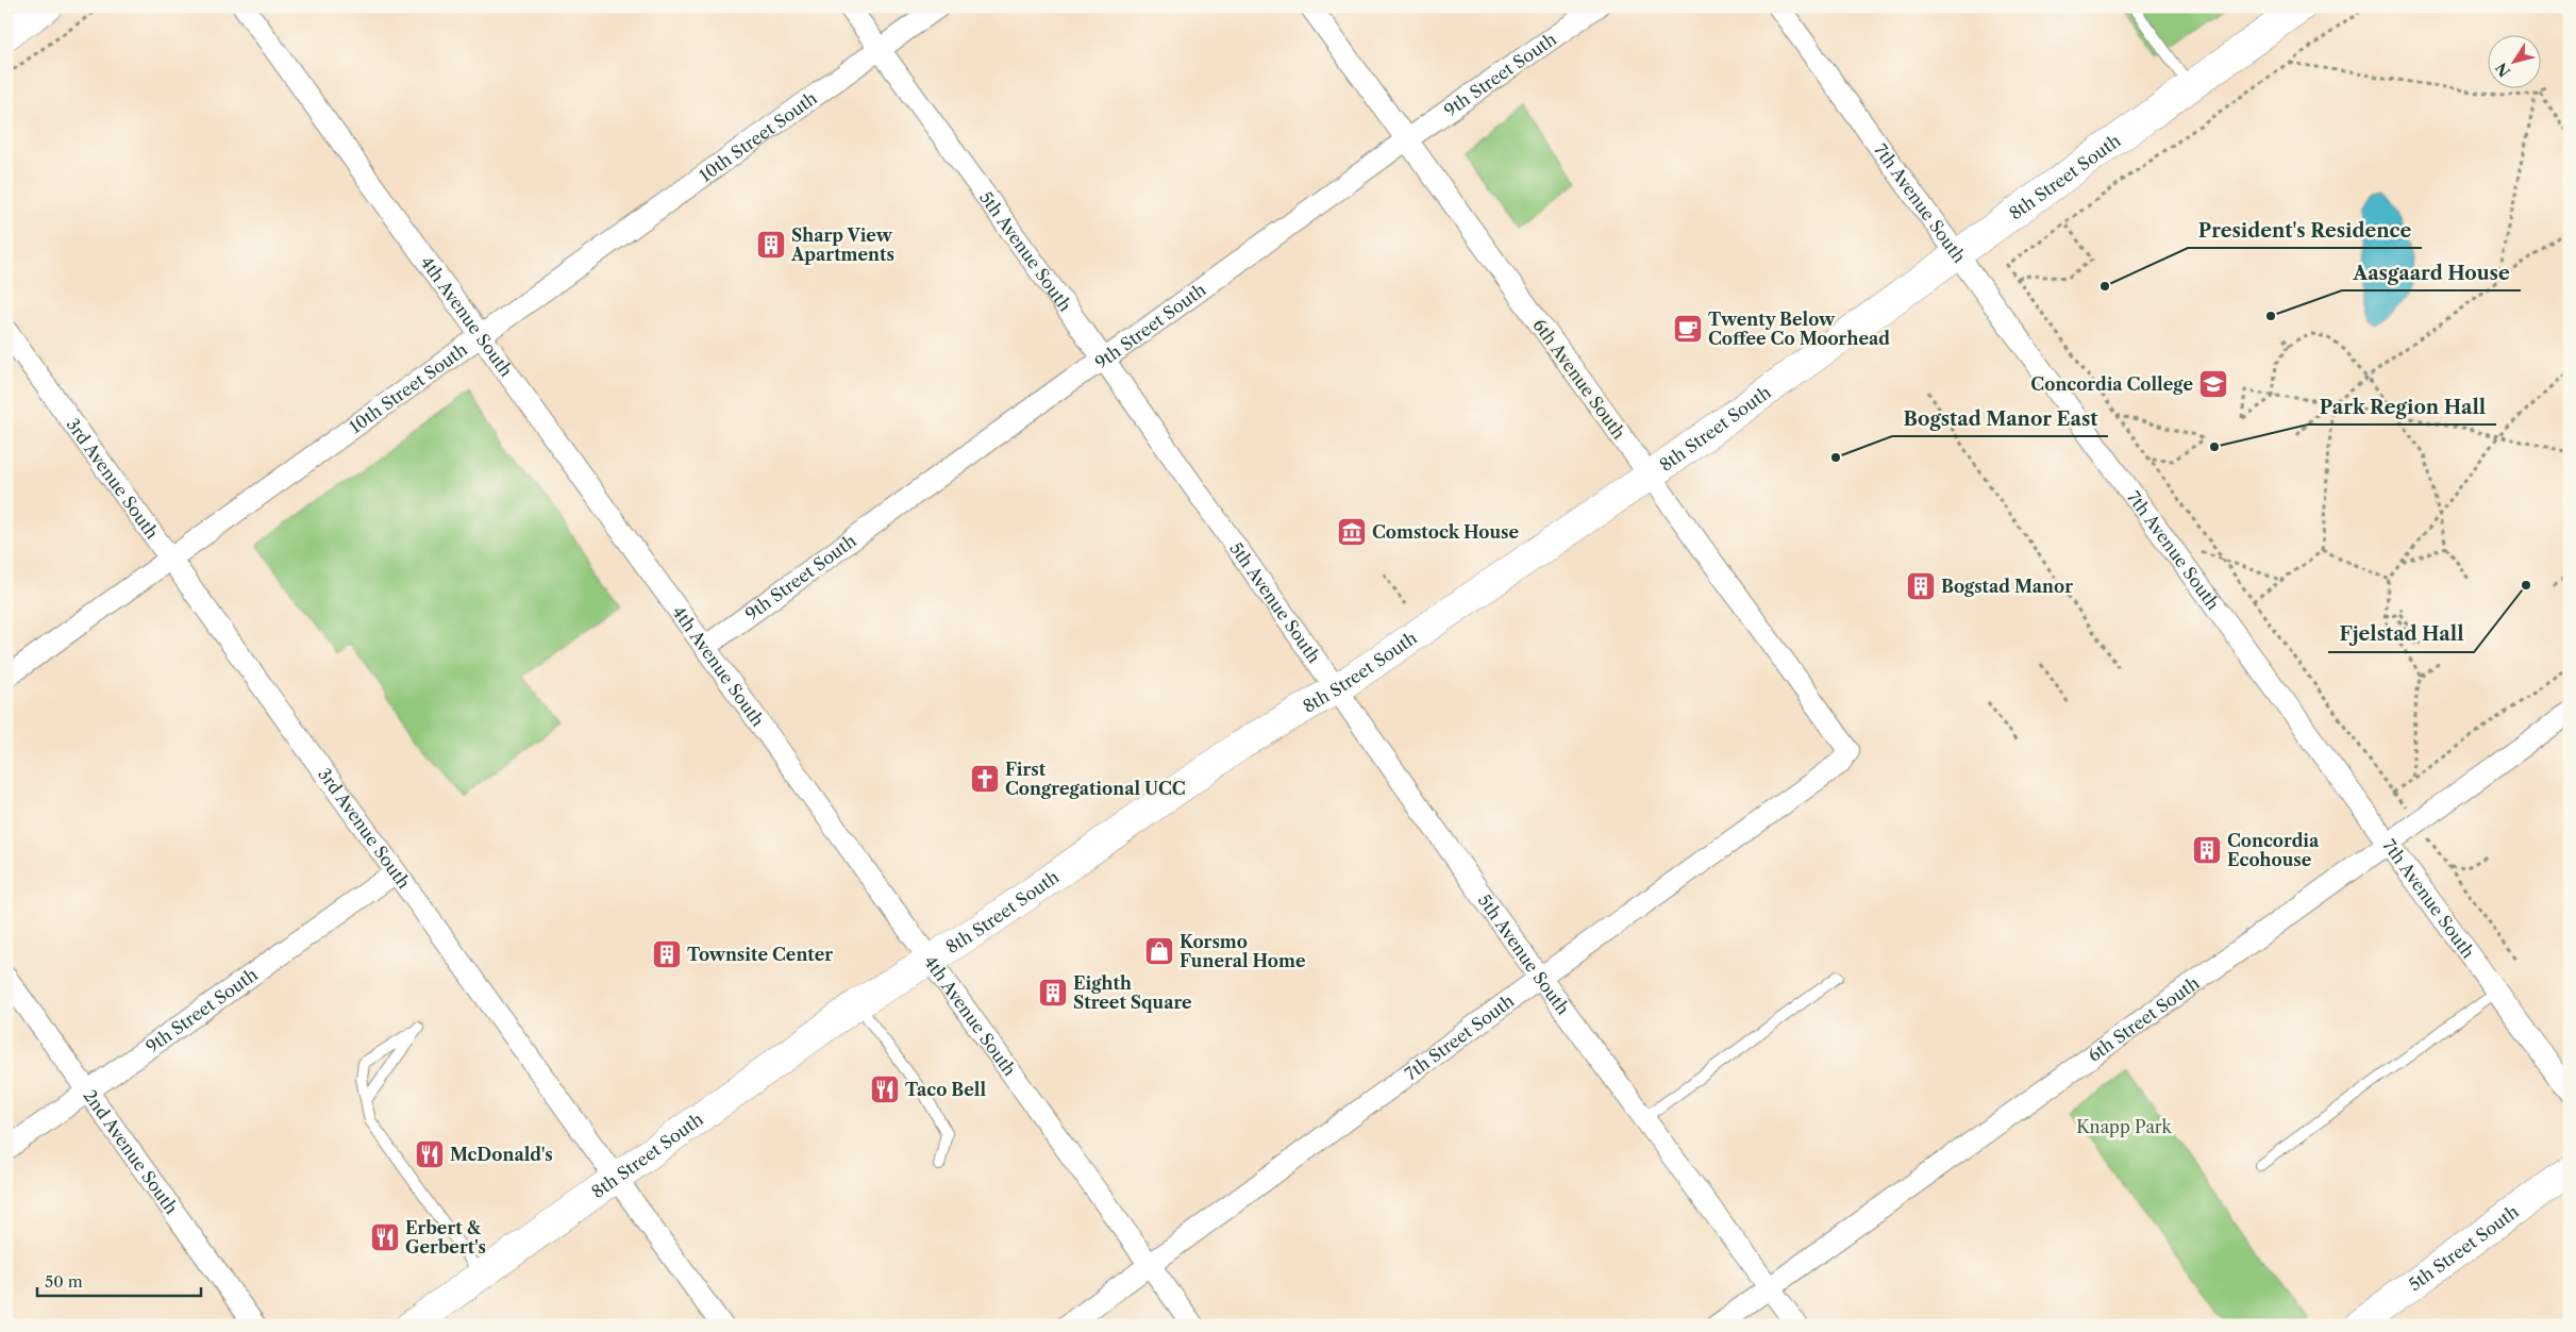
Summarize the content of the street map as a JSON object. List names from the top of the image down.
{
  "streets": {
    "main road": ["8th Street South", "5th Street South"],
    "street": [
      "9th Street South",
      "10th Street South",
      "7th Avenue South",
      "5th Avenue South",
      "4th Avenue South",
      "6th Avenue South",
      "3rd Avenue South",
      "6th Street South",
      "7th Street South",
      "2nd Avenue South"
    ]
  },
  "crossings": [
    ["9th Street South", "5th Avenue South"],
    ["9th Street South", "4th Avenue South"],
    ["9th Street South", "6th Avenue South"],
    ["9th Street South", "3rd Avenue South"],
    ["9th Street South", "2nd Avenue South"],
    ["10th Street South", "5th Avenue South"],
    ["10th Street South", "4th Avenue South"],
    ["10th Street South", "3rd Avenue South"],
    ["8th Street South", "7th Avenue South"],
    ["8th Street South", "5th Avenue South"],
    ["8th Street South", "4th Avenue South"],
    ["8th Street South", "6th Avenue South"],
    ["8th Street South", "3rd Avenue South"],
    ["7th Avenue South", "6th Street South"],
    ["5th Avenue South", "6th Street South"],
    ["5th Avenue South", "7th Street South"],
    ["4th Avenue South", "7th Street South"],
    ["6th Avenue South", "7th Street South"]
  ],
  "parks": ["Knapp Park"],
  "places": {
    "building": [
      "Sharp View Apartments",
      "Bogstad Manor",
      "Concordia Ecohouse",
      "Townsite Center",
      "Eighth Street Square"
    ],
    "other": [
      "President's Residence",
      "Aasgaard House",
      "Park Region Hall",
      "Bogstad Manor East",
      "Fjelstad Hall"
    ],
    "cafe": ["Twenty Below Coffee Co Moorhead"],
    "school or university": ["Concordia College"],
    "museum": ["Comstock House"],
    "church": ["First Congregational UCC"],
    "shop": ["Korsmo Funeral Home"],
    "restaurant": ["Taco Bell", "McDonald's", "Erbert & Gerbert's"]
  },
  "scale_bar": "50 m",
  "north": "bottom left"
}
